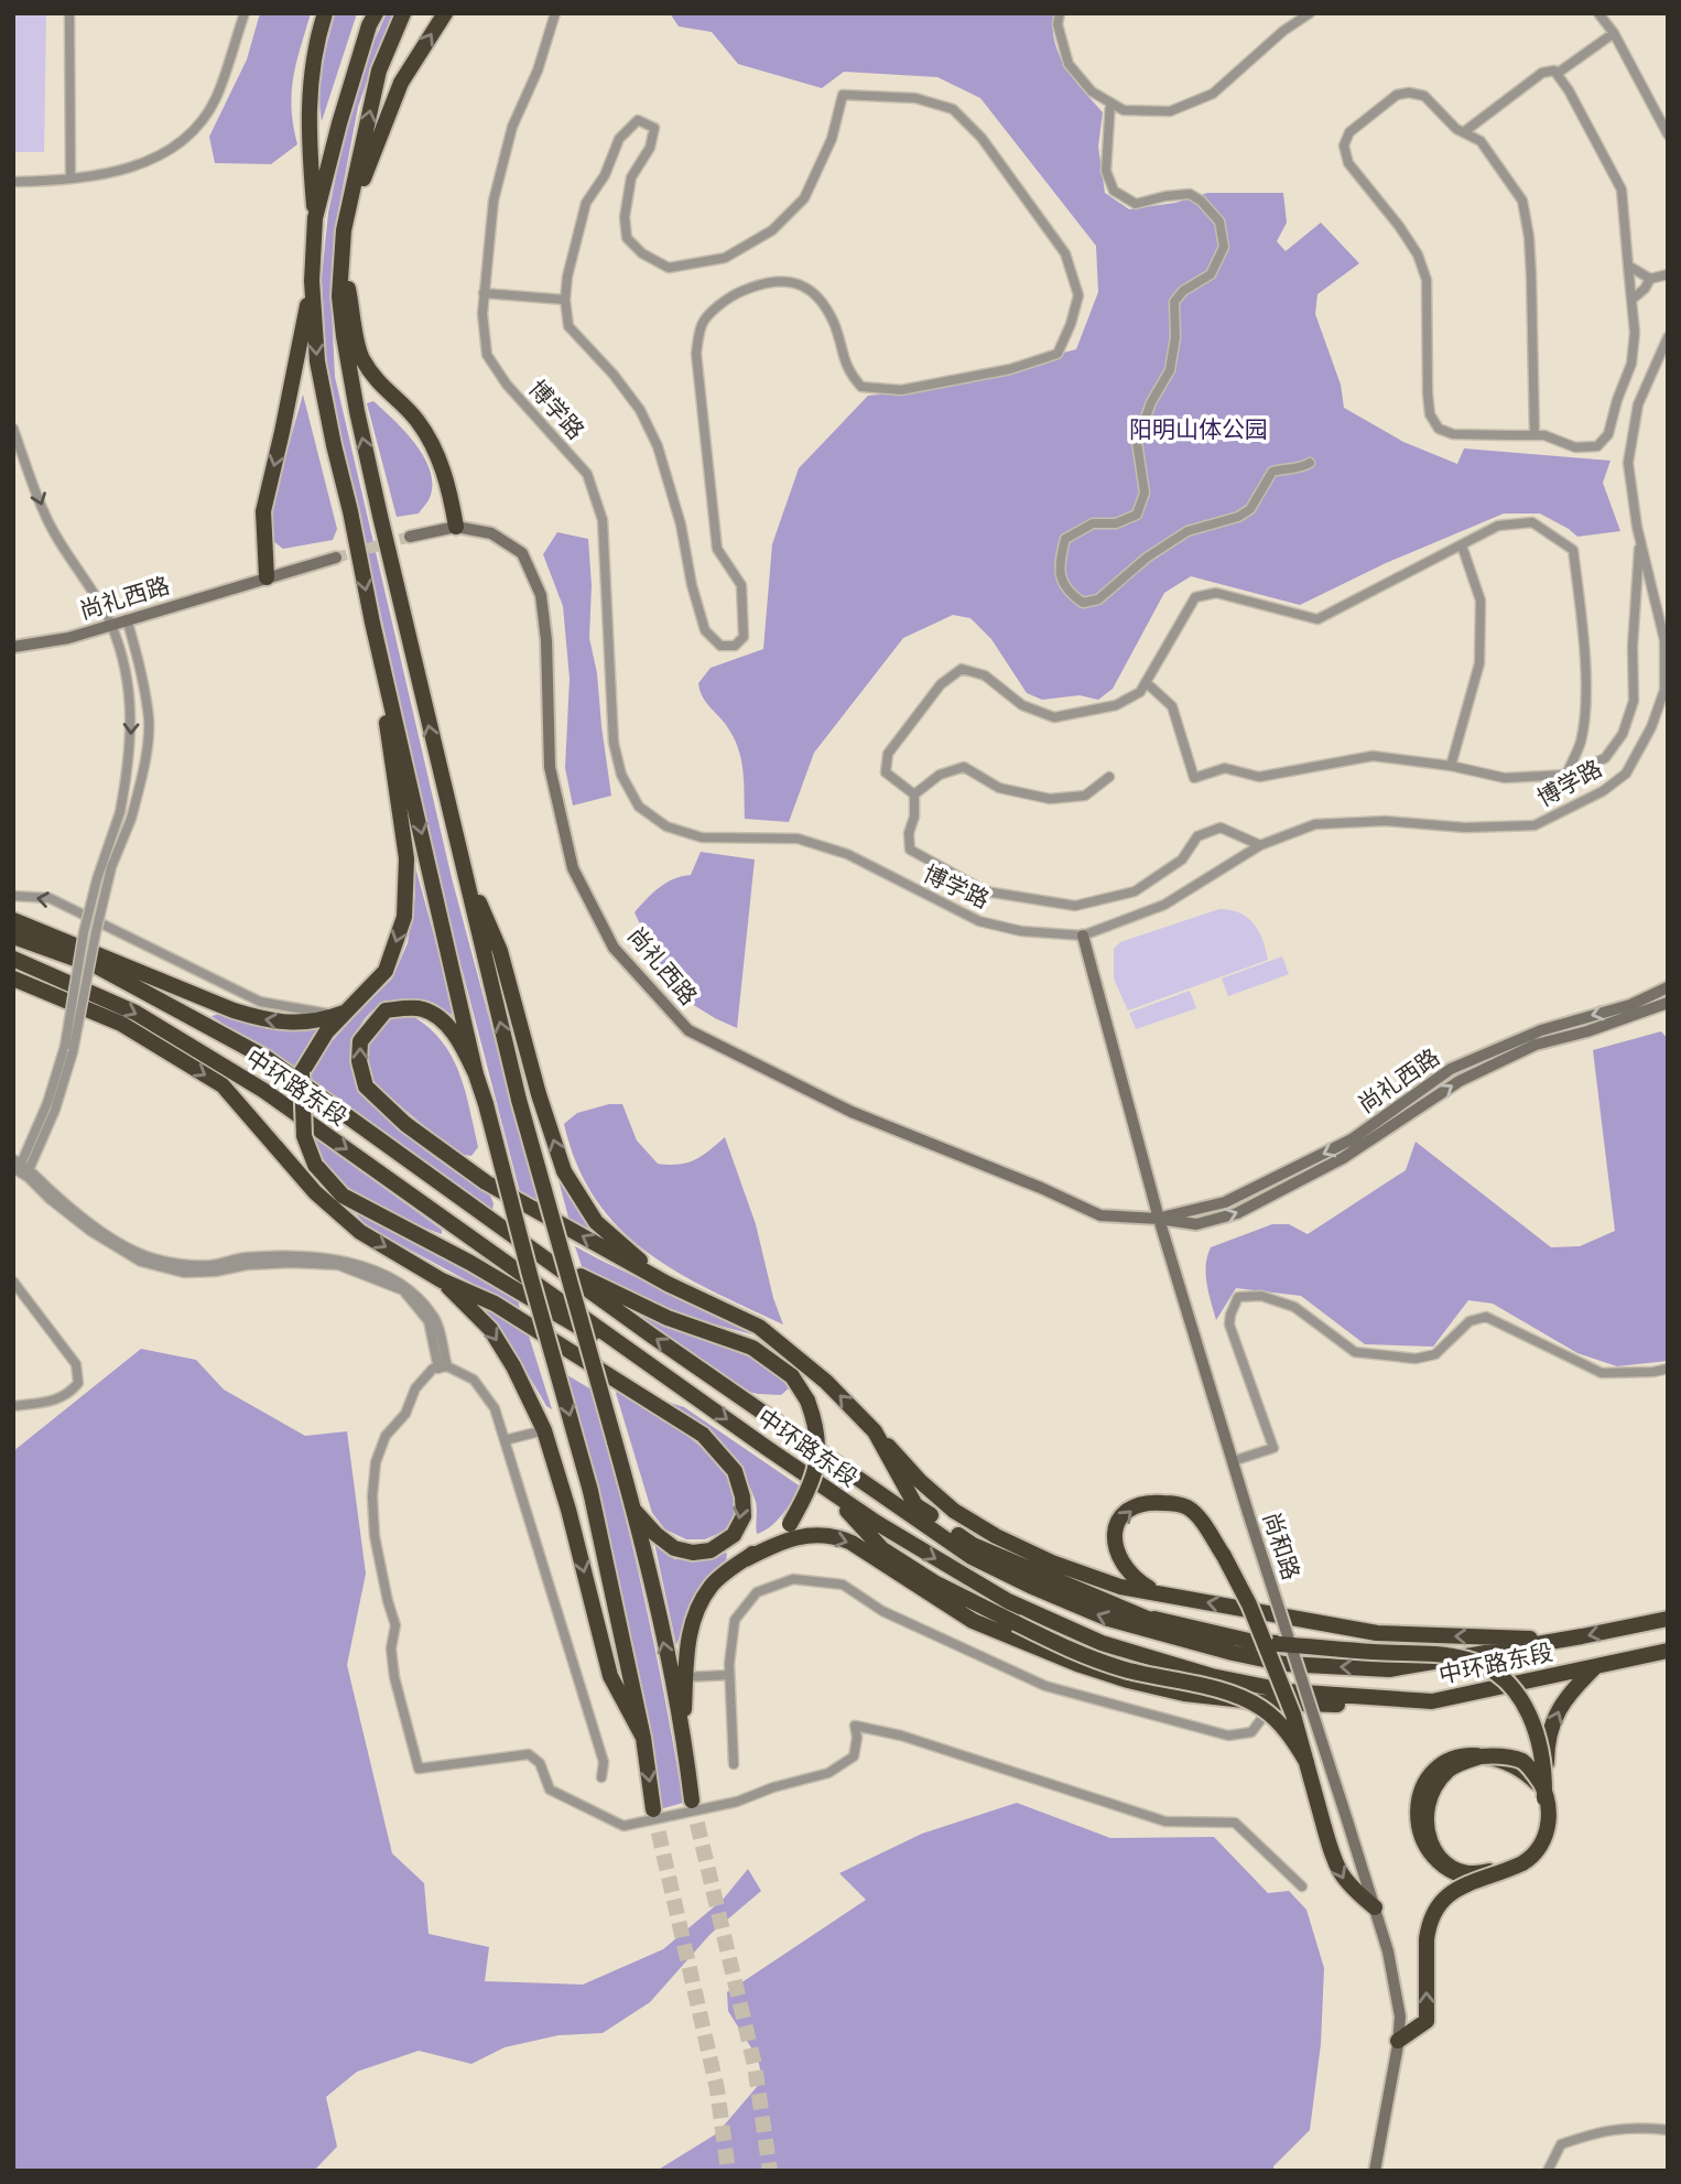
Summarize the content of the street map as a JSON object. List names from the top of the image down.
{
  "streets": {
    "highway": ["中环路东段"],
    "street": ["博学路", "尚礼西路", "尚和路"]
  },
  "crossings": [
    ["博学路", "尚和路"],
    ["尚礼西路", "尚和路"]
  ],
  "parks": ["阳明山体公园"]
}
